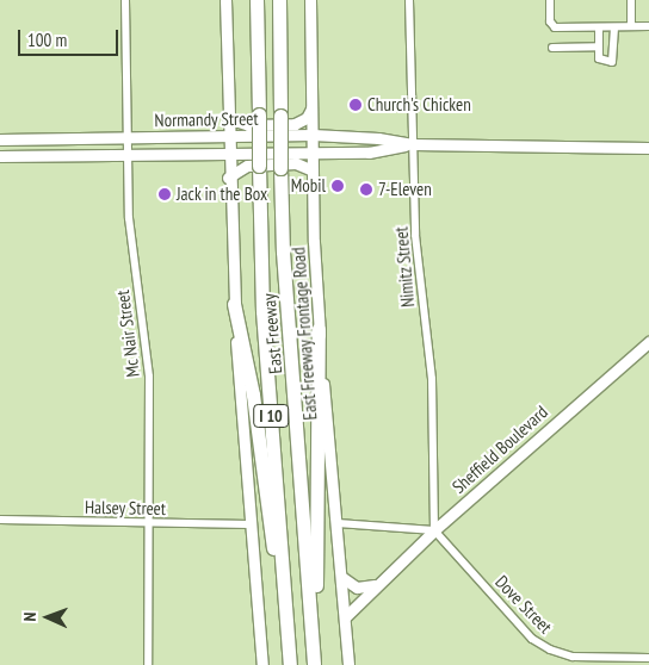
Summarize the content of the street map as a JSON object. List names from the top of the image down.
{
  "streets": {
    "highway": ["East Freeway", "I 10"],
    "main road": ["Normandy Street", "East Freeway Frontage Road", "Sheffield Boulevard"],
    "street": [
      "Nimitz Street",
      "Mc Nair Street",
      "Halsey Street",
      "Dove Street"
    ]
  },
  "crossings": [
    ["Normandy Street", "Nimitz Street"],
    ["Normandy Street", "Mc Nair Street"],
    ["Normandy Street", "East Freeway Frontage Road"],
    ["Nimitz Street", "Sheffield Boulevard"],
    ["Nimitz Street", "Dove Street"],
    ["Mc Nair Street", "Halsey Street"],
    ["East Freeway Frontage Road", "Sheffield Boulevard"],
    ["Sheffield Boulevard", "Dove Street"]
  ],
  "places": [
    "Church's Chicken",
    "Mobil",
    "7-Eleven",
    "Jack in the Box"
  ],
  "scale_bar": "100 m",
  "north": "left"
}
